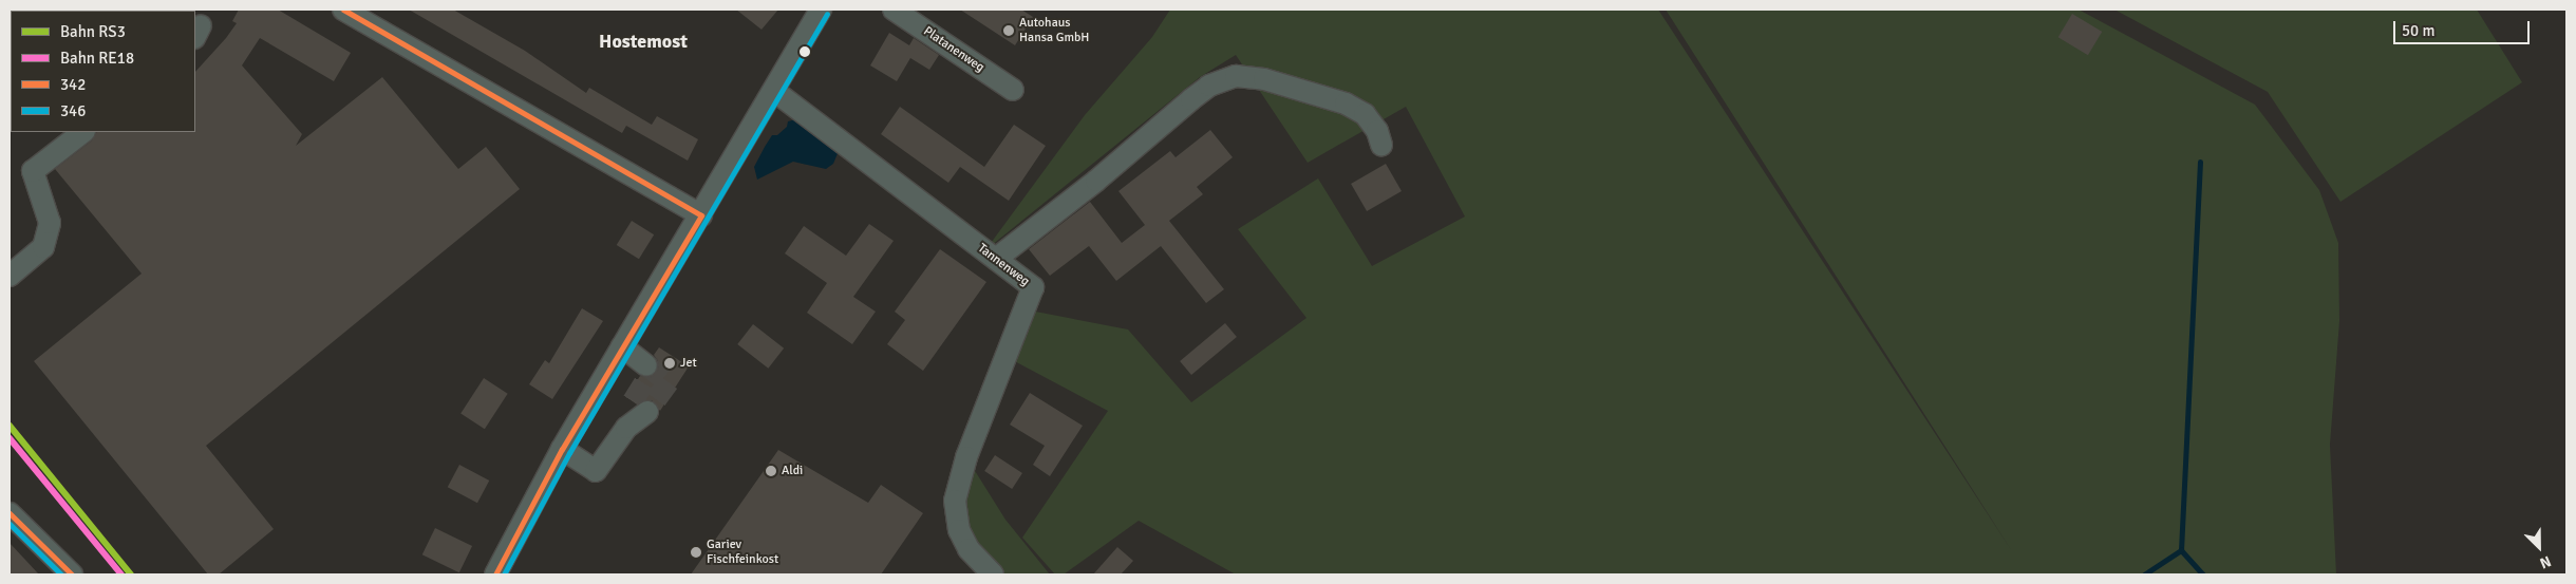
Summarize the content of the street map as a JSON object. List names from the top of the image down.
{
  "streets": {
    "street": ["Platanenweg", "Tannenweg"]
  },
  "districts": ["Hostemost"],
  "places": [
    "Autohaus Hansa GmbH",
    "Jet",
    "Aldi",
    "Gariev Fischfeinkost"
  ],
  "lines": [
    "transit line 342",
    "transit line 346",
    "rail line RS3",
    "rail line RE18"
  ],
  "legend": [
    "Bahn RS3",
    "Bahn RE18",
    "342",
    "346"
  ],
  "scale_bar": "50 m",
  "north": "bottom right"
}
